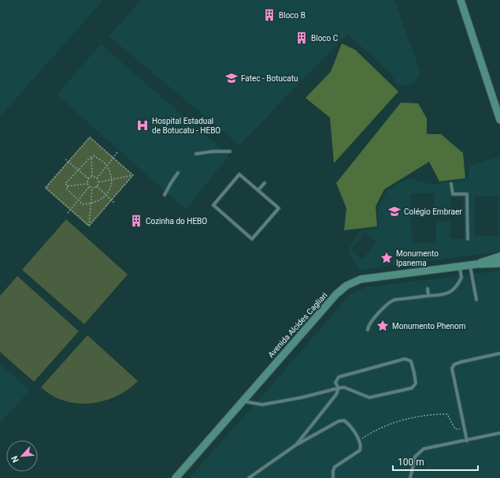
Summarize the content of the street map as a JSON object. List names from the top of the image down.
{
  "streets": {
    "main road": ["Avenida Alcides Cagliari"]
  },
  "places": {
    "building": ["Bloco B", "Bloco C", "Cozinha do HEBO"],
    "school or university": ["Fatec - Botucatu", "Colégio Embraer"],
    "hospital": ["Hospital Estadual de Botucatu - HEBO"],
    "place": ["Monumento Ipanema", "Monumento Phenom"]
  },
  "scale_bar": "100 m",
  "north": "bottom left"
}
